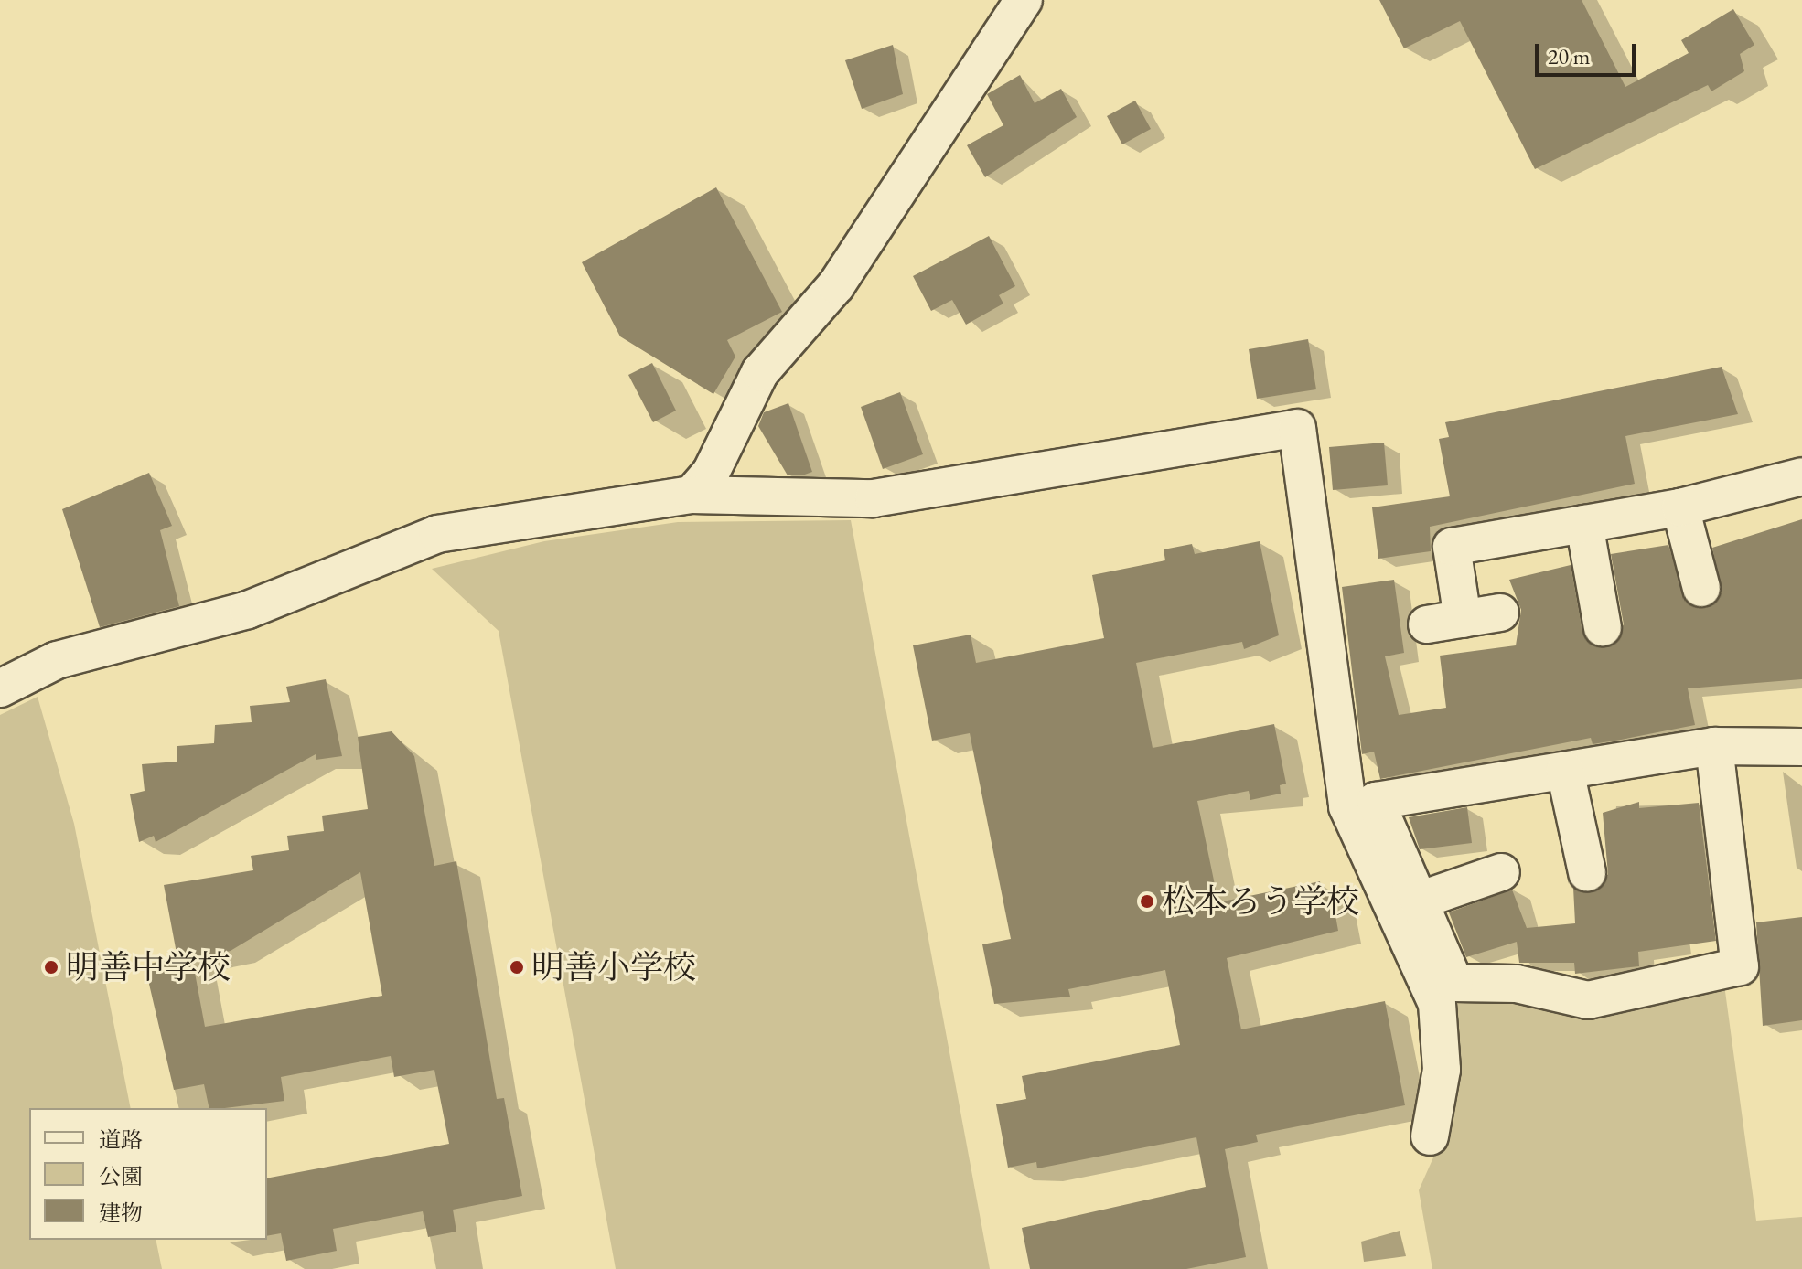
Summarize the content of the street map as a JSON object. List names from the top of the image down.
{
  "places": ["松本ろう学校", "明善中学校", "明善小学校"],
  "legend": ["道路", "公園", "建物"],
  "scale_bar": "20 m"
}
